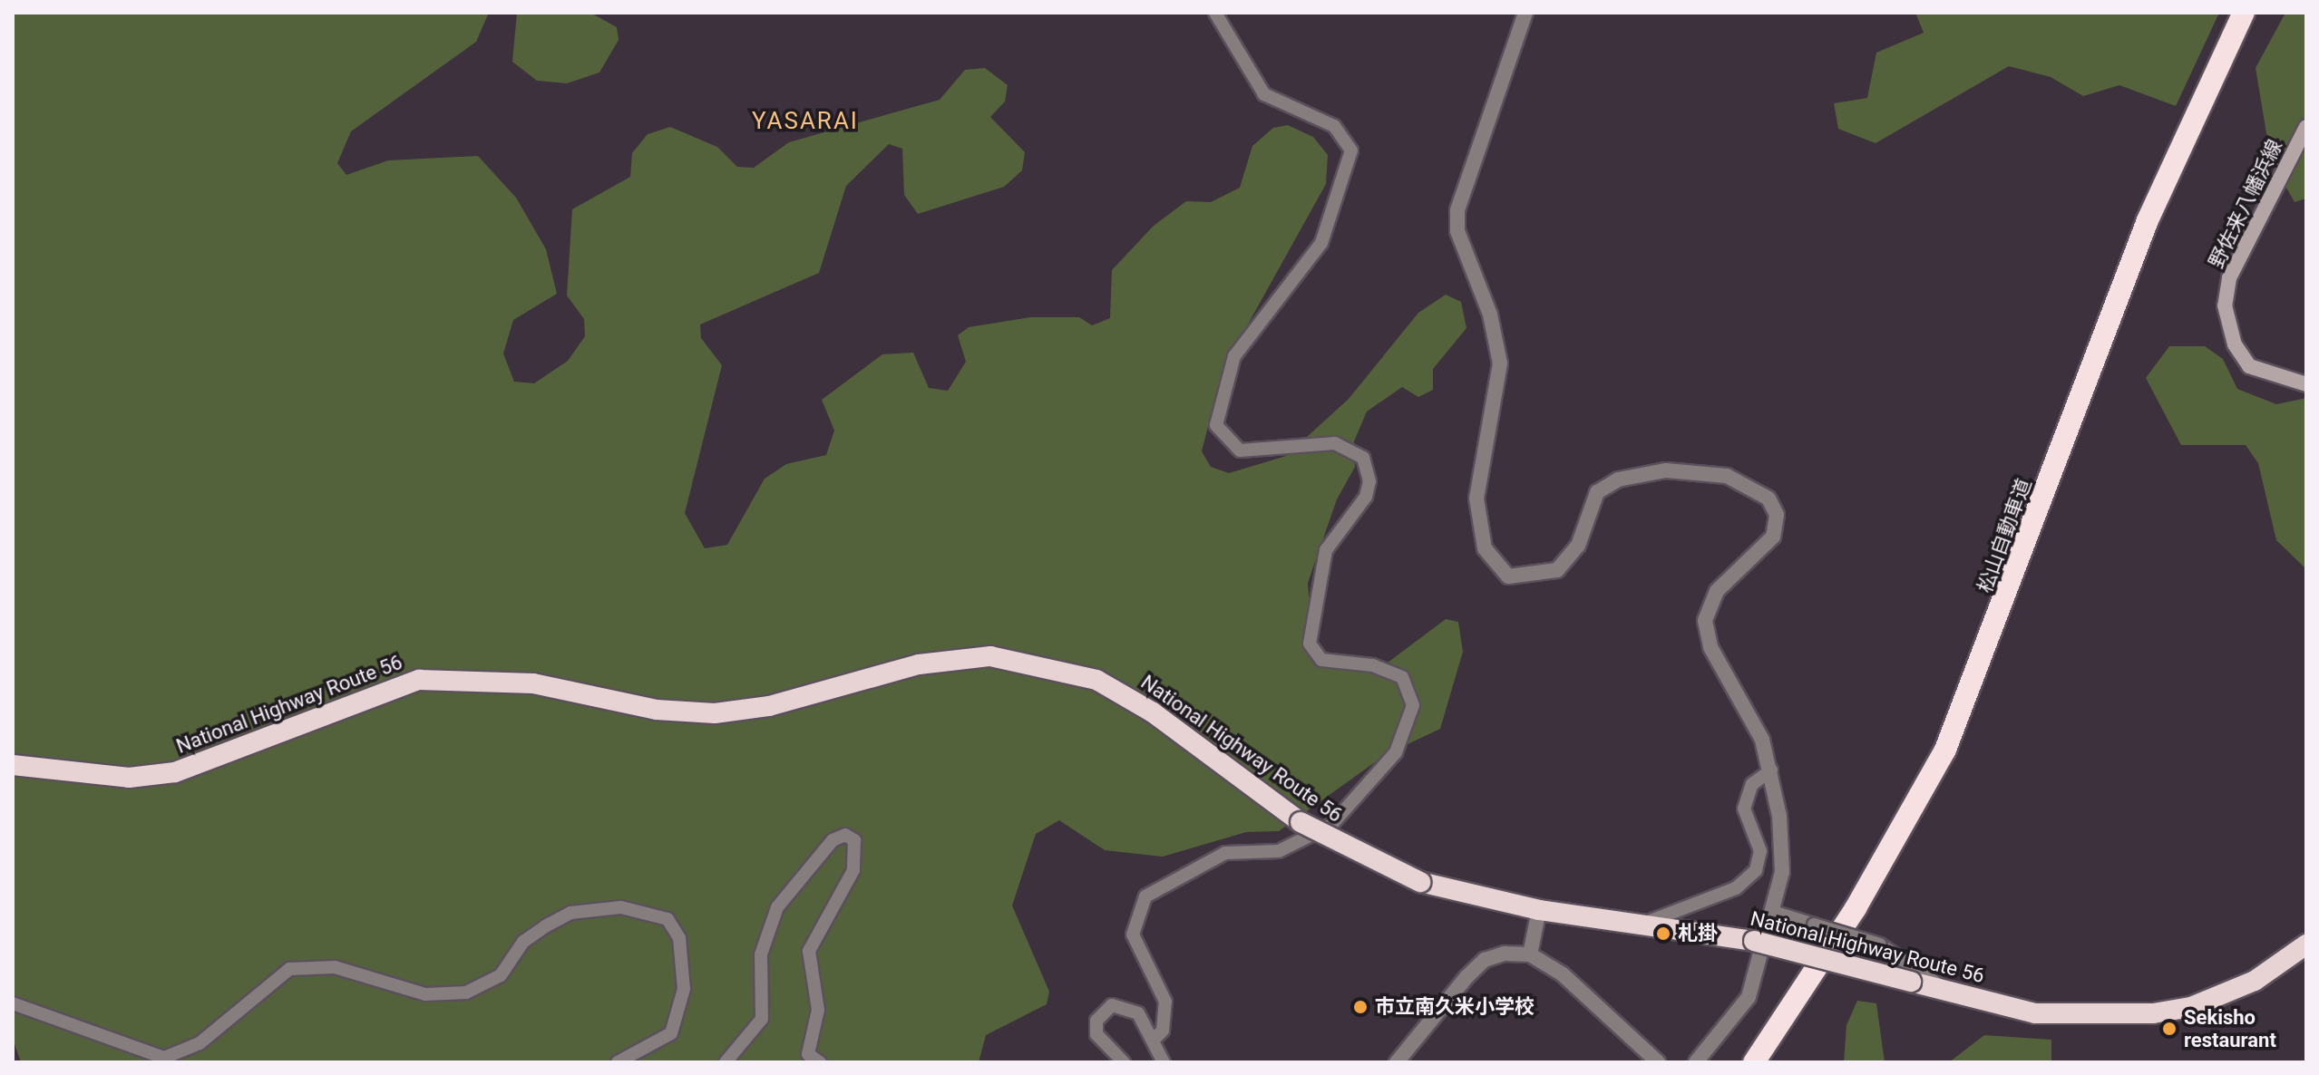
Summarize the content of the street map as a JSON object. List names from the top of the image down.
{
  "streets": {
    "highway": ["松山自動車道", "National Highway Route 56"],
    "main road": ["野佐来八幡浜線"]
  },
  "districts": ["YASARAI"],
  "places": ["札掛", "市立南久米小学校", "Sekisho restaurant"]
}
